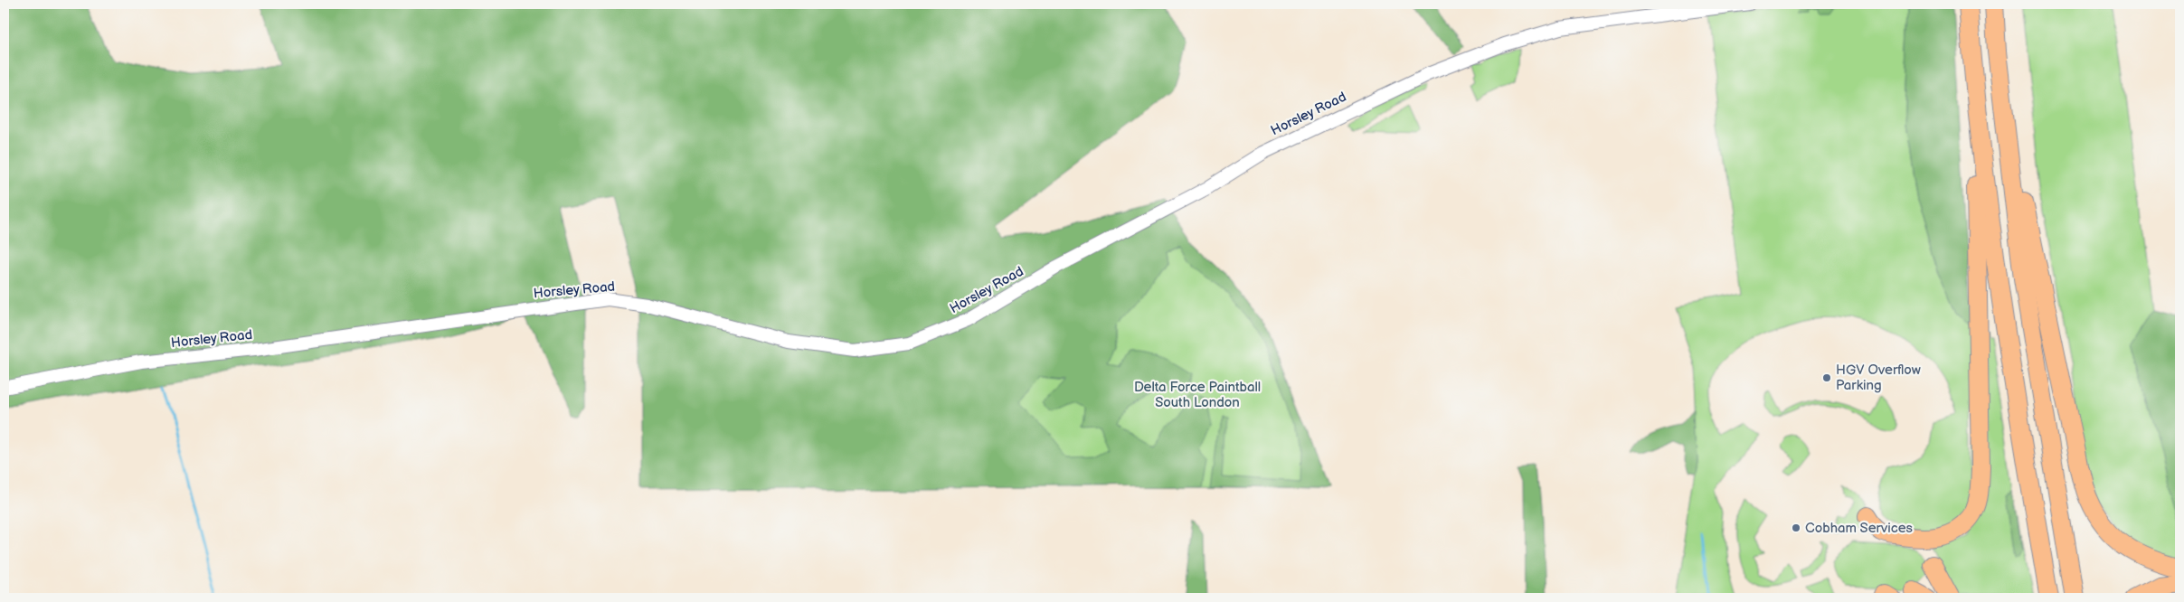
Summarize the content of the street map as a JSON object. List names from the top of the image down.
{
  "streets": {
    "street": ["Horsley Road"]
  },
  "parks": ["Delta Force Paintball South London"],
  "places": ["HGV Overflow Parking", "Cobham Services"]
}
